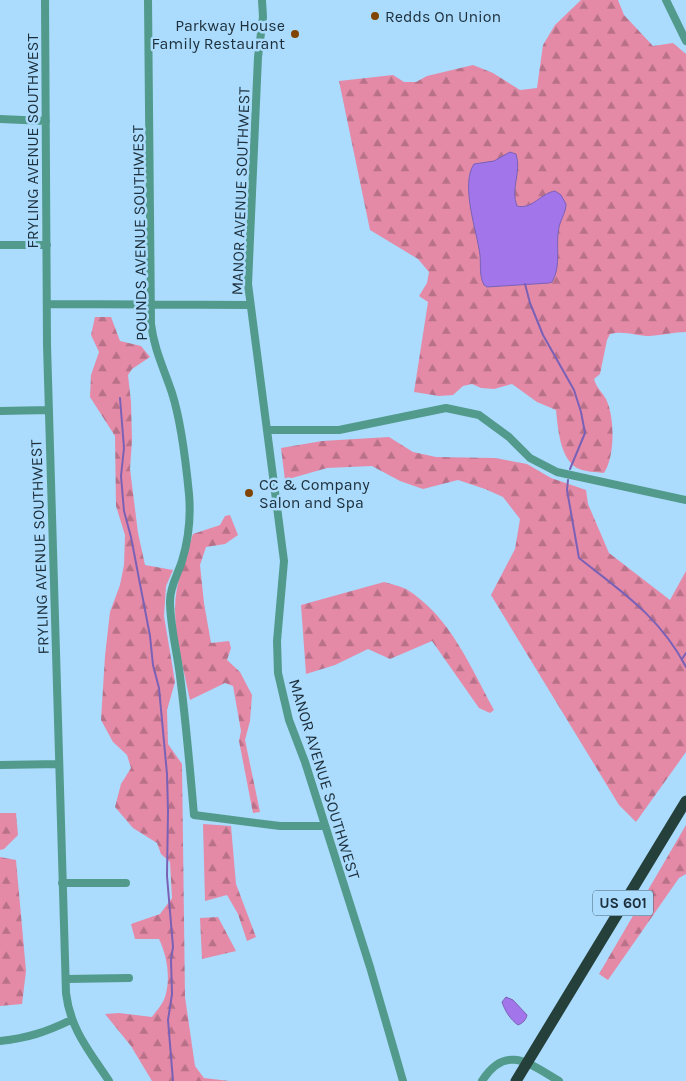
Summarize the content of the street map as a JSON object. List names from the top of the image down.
{
  "streets": {
    "highway": ["US 601"],
    "street": ["FRYLING AVENUE SOUTHWEST", "MANOR AVENUE SOUTHWEST", "POUNDS AVENUE SOUTHWEST"]
  },
  "crossings": [
    ["MANOR AVENUE SOUTHWEST", "POUNDS AVENUE SOUTHWEST"]
  ],
  "places": ["Redds On Union", "Parkway House Family Restaurant", "CC & Company Salon and Spa"]
}
